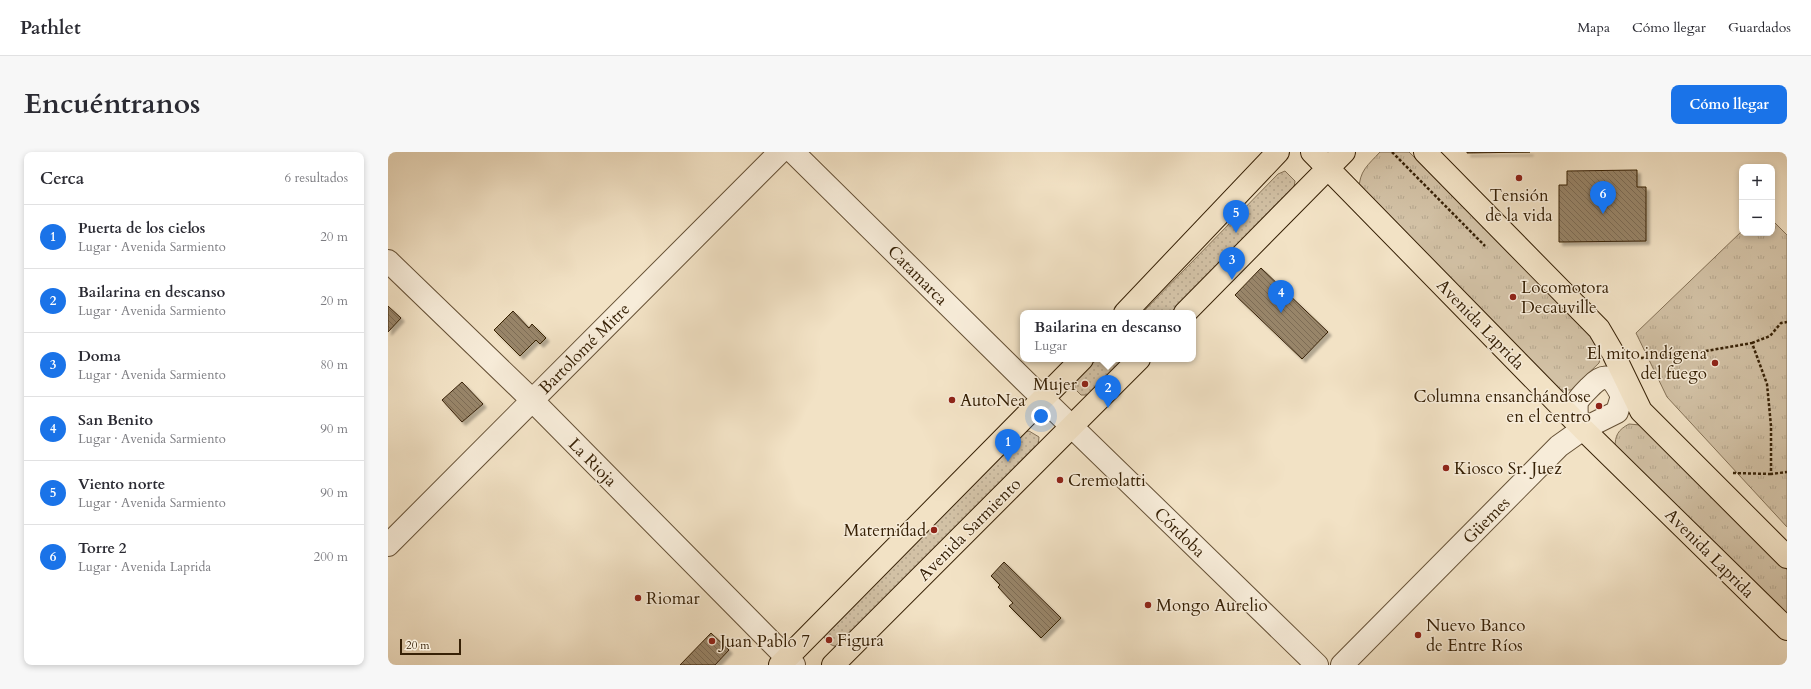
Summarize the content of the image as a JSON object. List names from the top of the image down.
{
  "streets": {
    "main road": ["Avenida Laprida", "Avenida Sarmiento"],
    "street": [
      "Catamarca",
      "Bartolomé Mitre",
      "La Rioja",
      "Güemes",
      "Córdoba"
    ]
  },
  "crossings": [
    ["Catamarca", "Córdoba"],
    ["Avenida Laprida", "Güemes"],
    ["Bartolomé Mitre", "La Rioja"],
    ["Avenida Sarmiento", "Córdoba"]
  ],
  "places": [
    "Tensión de la vida",
    "Locomotora Decauville",
    "El mito indígena del fuego",
    "Mujer",
    "AutoNea",
    "Columna ensanchándose en el centro",
    "Kiosco Sr. Juez",
    "Cremolatti",
    "Maternidad",
    "Riomar",
    "Mongo Aurelio",
    "Nuevo Banco de Entre Ríos",
    "Figura",
    "Juan Pablo 7"
  ],
  "scale_bar": "20 m",
  "page": {
    "header": "Pathlet",
    "nav": ["Mapa", "Cómo llegar", "Guardados"],
    "title": "Encuéntranos",
    "buttons": "Cómo llegar",
    "heading": ["Cerca", "6 resultados"],
    "map_buttons": ["+", "−"],
    "pins": [
      "6",
      "5",
      "3",
      "4",
      "2",
      "1"
    ],
    "list": [
      {
        "mark": "1",
        "name": "Puerta de los cielos",
        "note": "Lugar · Avenida Sarmiento",
        "value": "20 m"
      },
      {
        "mark": "2",
        "name": "Bailarina en descanso",
        "note": "Lugar · Avenida Sarmiento",
        "value": "20 m"
      },
      {
        "mark": "3",
        "name": "Doma",
        "note": "Lugar · Avenida Sarmiento",
        "value": "80 m"
      },
      {
        "mark": "4",
        "name": "San Benito",
        "note": "Lugar · Avenida Sarmiento",
        "value": "90 m"
      },
      {
        "mark": "5",
        "name": "Viento norte",
        "note": "Lugar · Avenida Sarmiento",
        "value": "90 m"
      },
      {
        "mark": "6",
        "name": "Torre 2",
        "note": "Lugar · Avenida Laprida",
        "value": "200 m"
      }
    ],
    "popup": ["Bailarina en descanso", "Lugar"],
    "scale": "20 m"
  }
}
